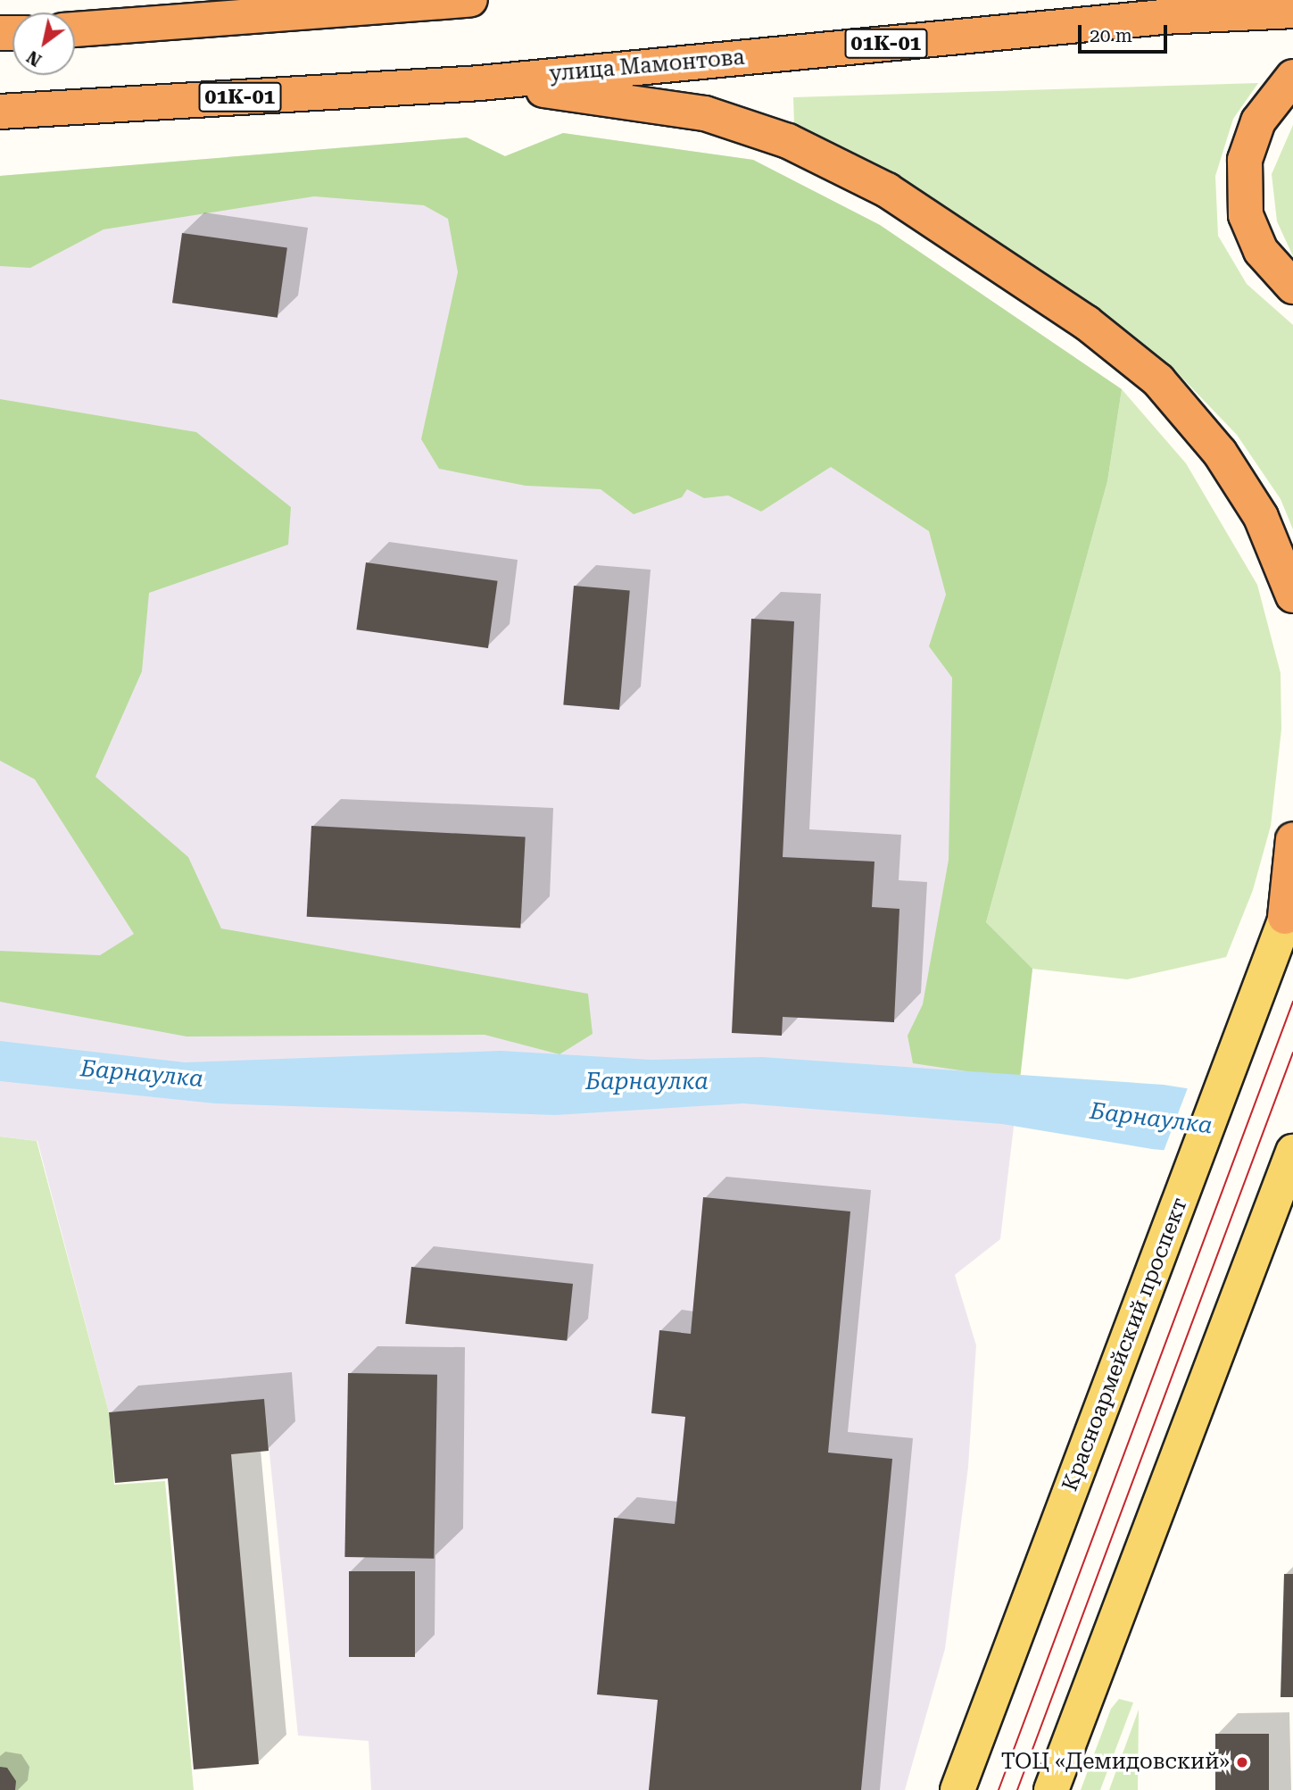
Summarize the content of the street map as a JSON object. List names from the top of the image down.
{
  "streets": {
    "highway": ["01К-01", "улица Мамонтова"],
    "main road": ["Красноармейский проспект"]
  },
  "water": ["Барнаулка"],
  "places": ["ТОЦ «Демидовский»"],
  "scale_bar": "20 m",
  "north": "bottom left"
}
